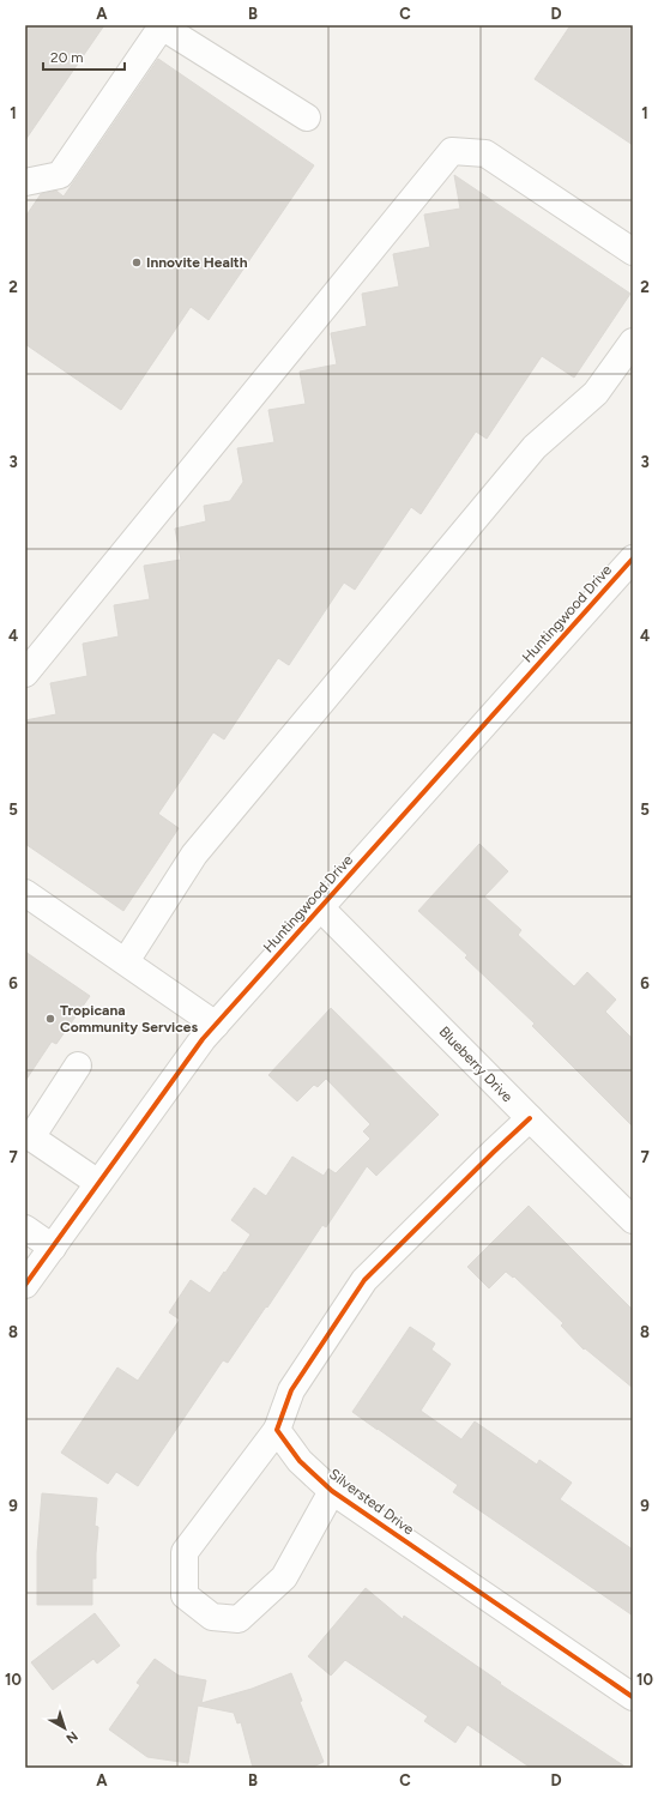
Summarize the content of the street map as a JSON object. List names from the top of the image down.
{
  "streets": {
    "street": ["Huntingwood Drive", "Blueberry Drive", "Silversted Drive"]
  },
  "crossings": [
    ["Huntingwood Drive", "Blueberry Drive"],
    ["Blueberry Drive", "Silversted Drive"]
  ],
  "places": ["Innovite Health", "Tropicana Community Services"],
  "scale_bar": "20 m",
  "north": "bottom right",
  "grid": {
    "columns": [
      "A",
      "B",
      "C",
      "D"
    ],
    "rows": [
      "1",
      "2",
      "3",
      "4",
      "5",
      "6",
      "7",
      "8",
      "9",
      "10"
    ]
  }
}
